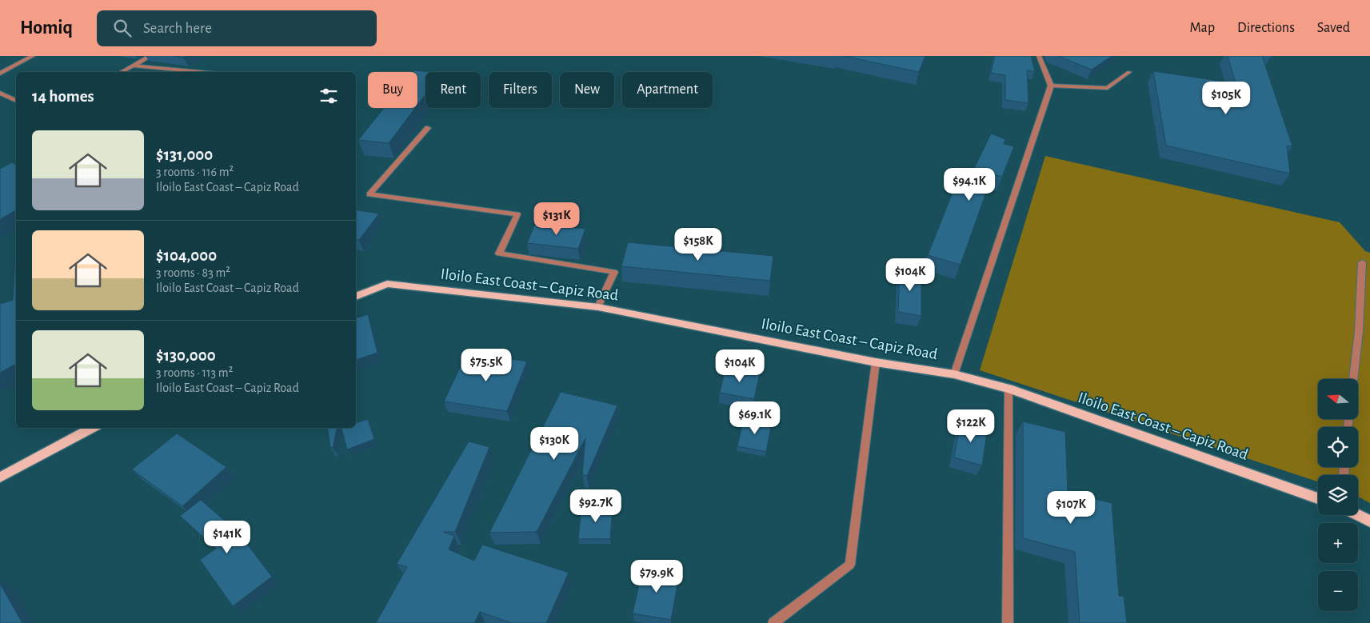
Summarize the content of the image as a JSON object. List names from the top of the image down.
{
  "streets": {
    "main road": ["Iloilo East Coast – Capiz Road"]
  },
  "north": "left",
  "page": {
    "header": "Homiq",
    "search": "Search here",
    "nav": ["Map", "Directions", "Saved"],
    "chip": [
      "Buy",
      "Rent",
      "Filters",
      "New",
      "Apartment"
    ],
    "heading": "14 homes",
    "price": [
      "$105K",
      "$94.1K",
      "$131K",
      "$158K",
      "$104K",
      "$75.5K",
      "$104K",
      "$69.1K",
      "$122K",
      "$130K",
      "$92.7K",
      "$107K",
      "$141K",
      "$79.9K"
    ],
    "list": [
      {
        "name": "$131,000",
        "note": "3 rooms · 116 m² · Iloilo East Coast – Capiz Road"
      },
      {
        "name": "$104,000",
        "note": "3 rooms · 83 m² · Iloilo East Coast – Capiz Road"
      },
      {
        "name": "$130,000",
        "note": "3 rooms · 113 m² · Iloilo East Coast – Capiz Road"
      }
    ],
    "map_buttons": ["+", "−"]
  }
}
